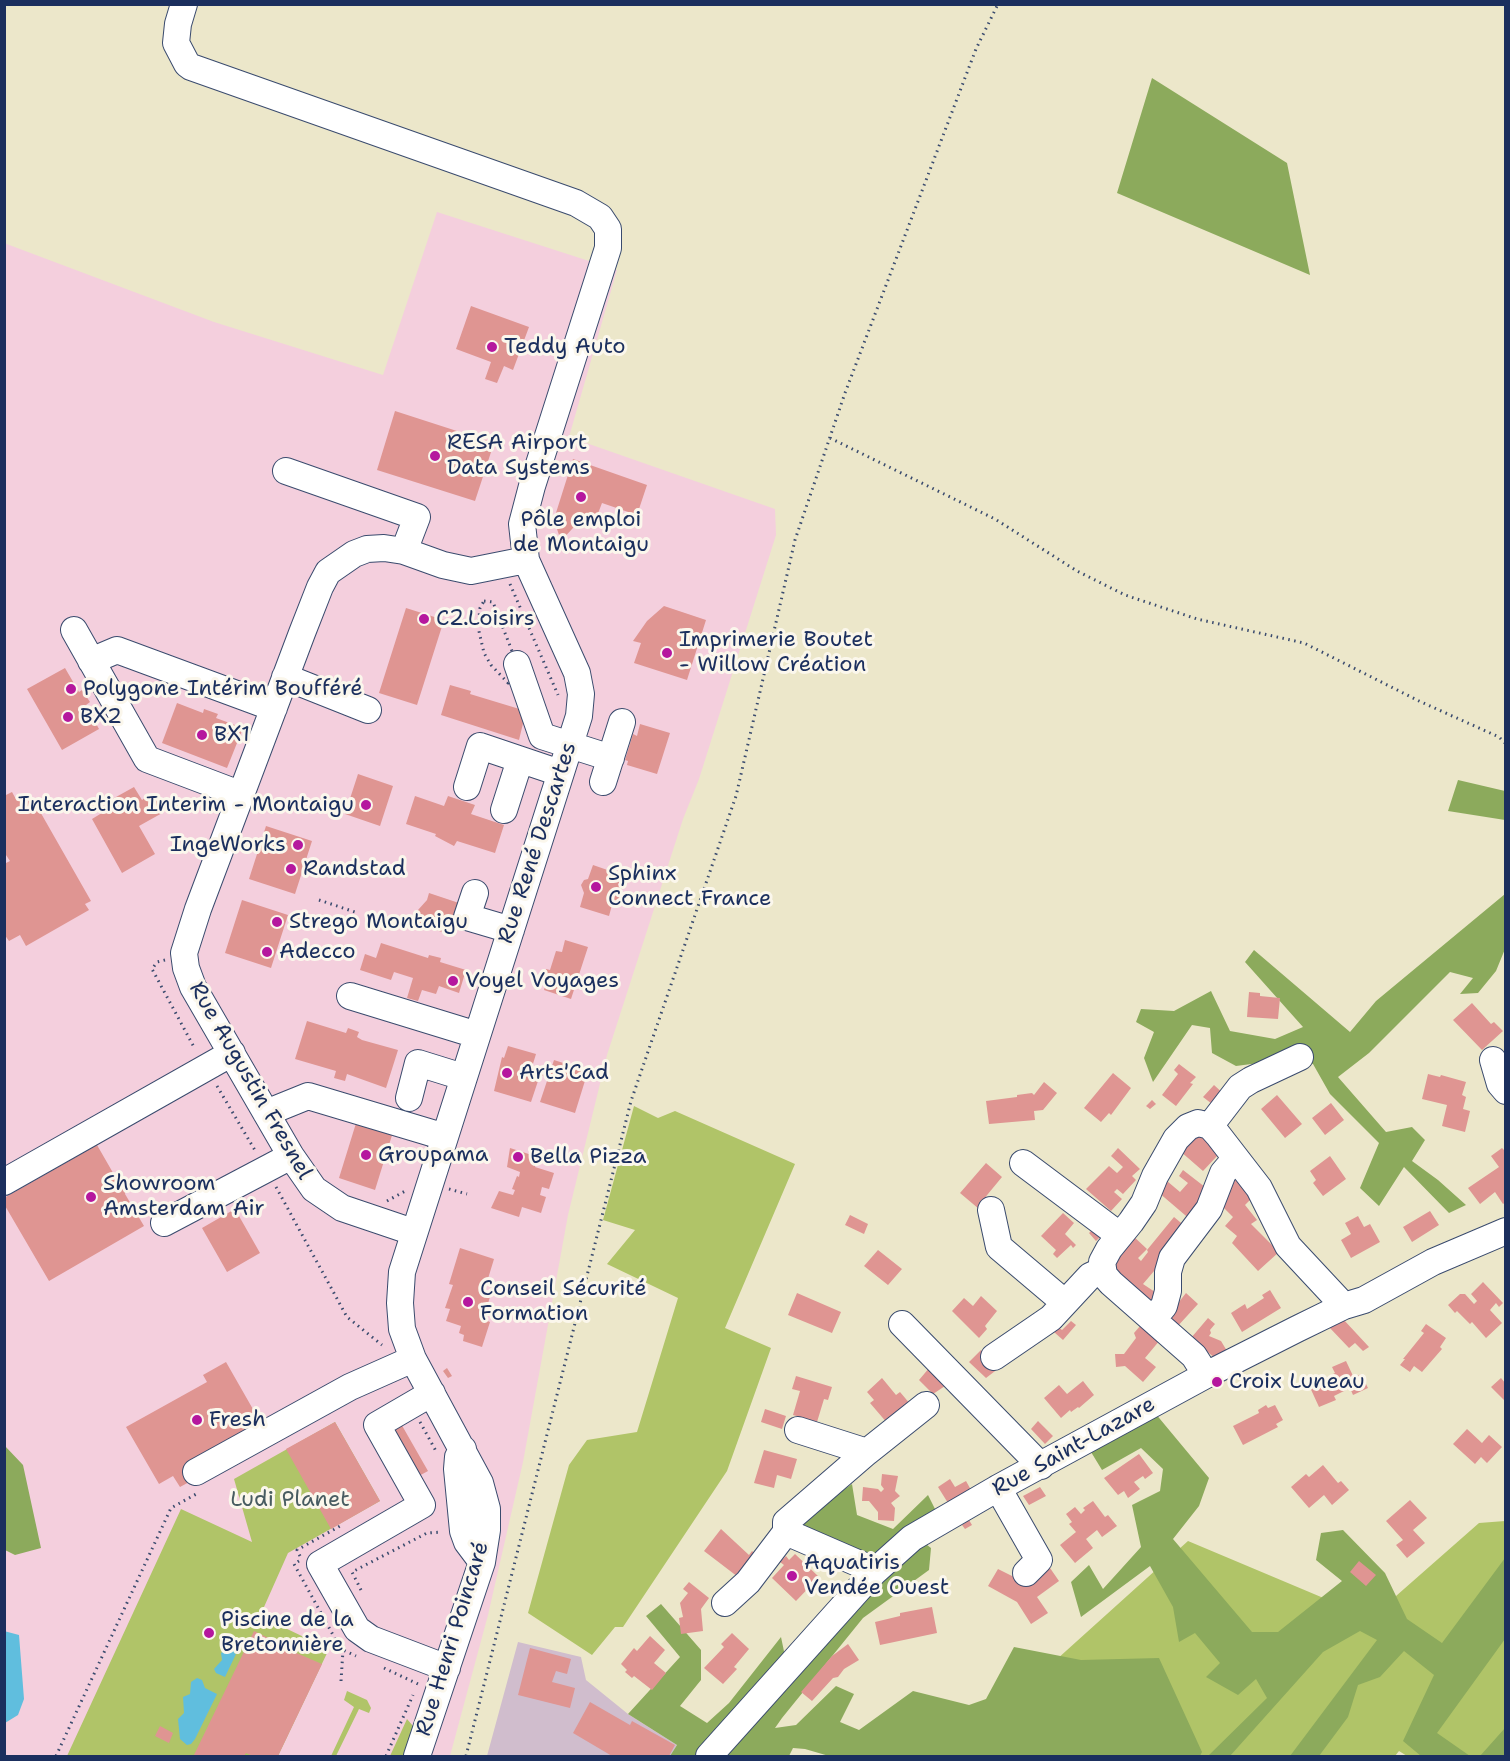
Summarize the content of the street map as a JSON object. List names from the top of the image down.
{
  "streets": {
    "street": [
      "Rue René Descartes",
      "Rue Augustin Fresnel",
      "Rue Saint-Lazare",
      "Rue Henri Poincaré"
    ]
  },
  "crossings": [
    ["Rue René Descartes", "Rue Augustin Fresnel"]
  ],
  "parks": ["Ludi Planet"],
  "places": [
    "Teddy Auto",
    "RESA Airport Data Systems",
    "Pôle emploi de Montaigu",
    "C2.Loisirs",
    "Imprimerie Boutet - Willow Création",
    "Polygone Intérim Boufféré",
    "BX2",
    "BX1",
    "Interaction Interim - Montaigu",
    "IngeWorks",
    "Randstad",
    "Sphinx Connect France",
    "Strego Montaigu",
    "Adecco",
    "Voyel Voyages",
    "Arts'Cad",
    "Groupama",
    "Bella Pizza",
    "Showroom Amsterdam Air",
    "Conseil Sécurité Formation",
    "Croix Luneau",
    "Fresh",
    "Aquatiris Vendée Ouest",
    "Piscine de la Bretonnière"
  ]
}
